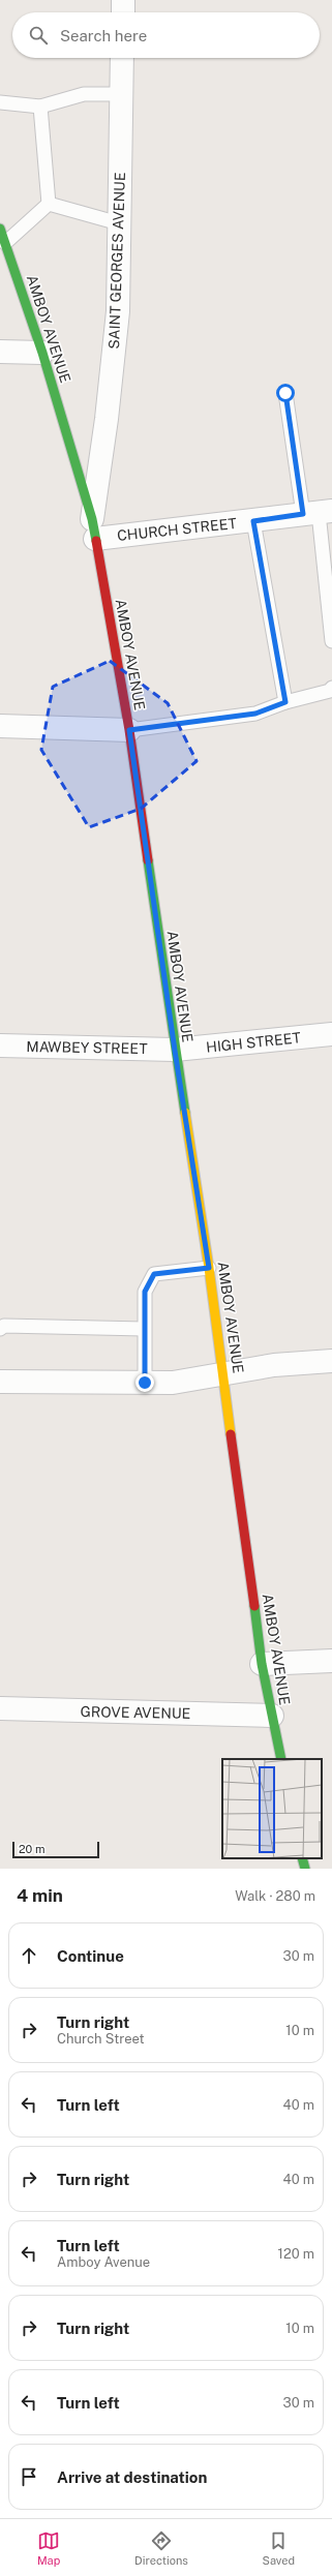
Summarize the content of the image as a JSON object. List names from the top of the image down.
{
  "streets": {
    "main road": ["AMBOY AVENUE"],
    "street": [
      "SAINT GEORGES AVENUE",
      "CHURCH STREET",
      "HIGH STREET",
      "MAWBEY STREET",
      "GROVE AVENUE"
    ]
  },
  "crossings": [
    ["SAINT GEORGES AVENUE", "AMBOY AVENUE"],
    ["SAINT GEORGES AVENUE", "CHURCH STREET"],
    ["AMBOY AVENUE", "CHURCH STREET"],
    ["AMBOY AVENUE", "HIGH STREET"],
    ["AMBOY AVENUE", "MAWBEY STREET"],
    ["AMBOY AVENUE", "GROVE AVENUE"],
    ["HIGH STREET", "MAWBEY STREET"]
  ],
  "scale_bar": "20 m",
  "page": {
    "search": "Search here",
    "scale": "20 m",
    "heading": ["4 min", "Walk · 280 m"],
    "list": [
      ["Continue", "30 m"],
      ["Turn right", "Church Street", "10 m"],
      ["Turn left", "40 m"],
      ["Turn right", "40 m"],
      ["Turn left", "Amboy Avenue", "120 m"],
      ["Turn right", "10 m"],
      ["Turn left", "30 m"],
      "Arrive at destination"
    ],
    "nav": ["Map", "Directions", "Saved"]
  }
}
